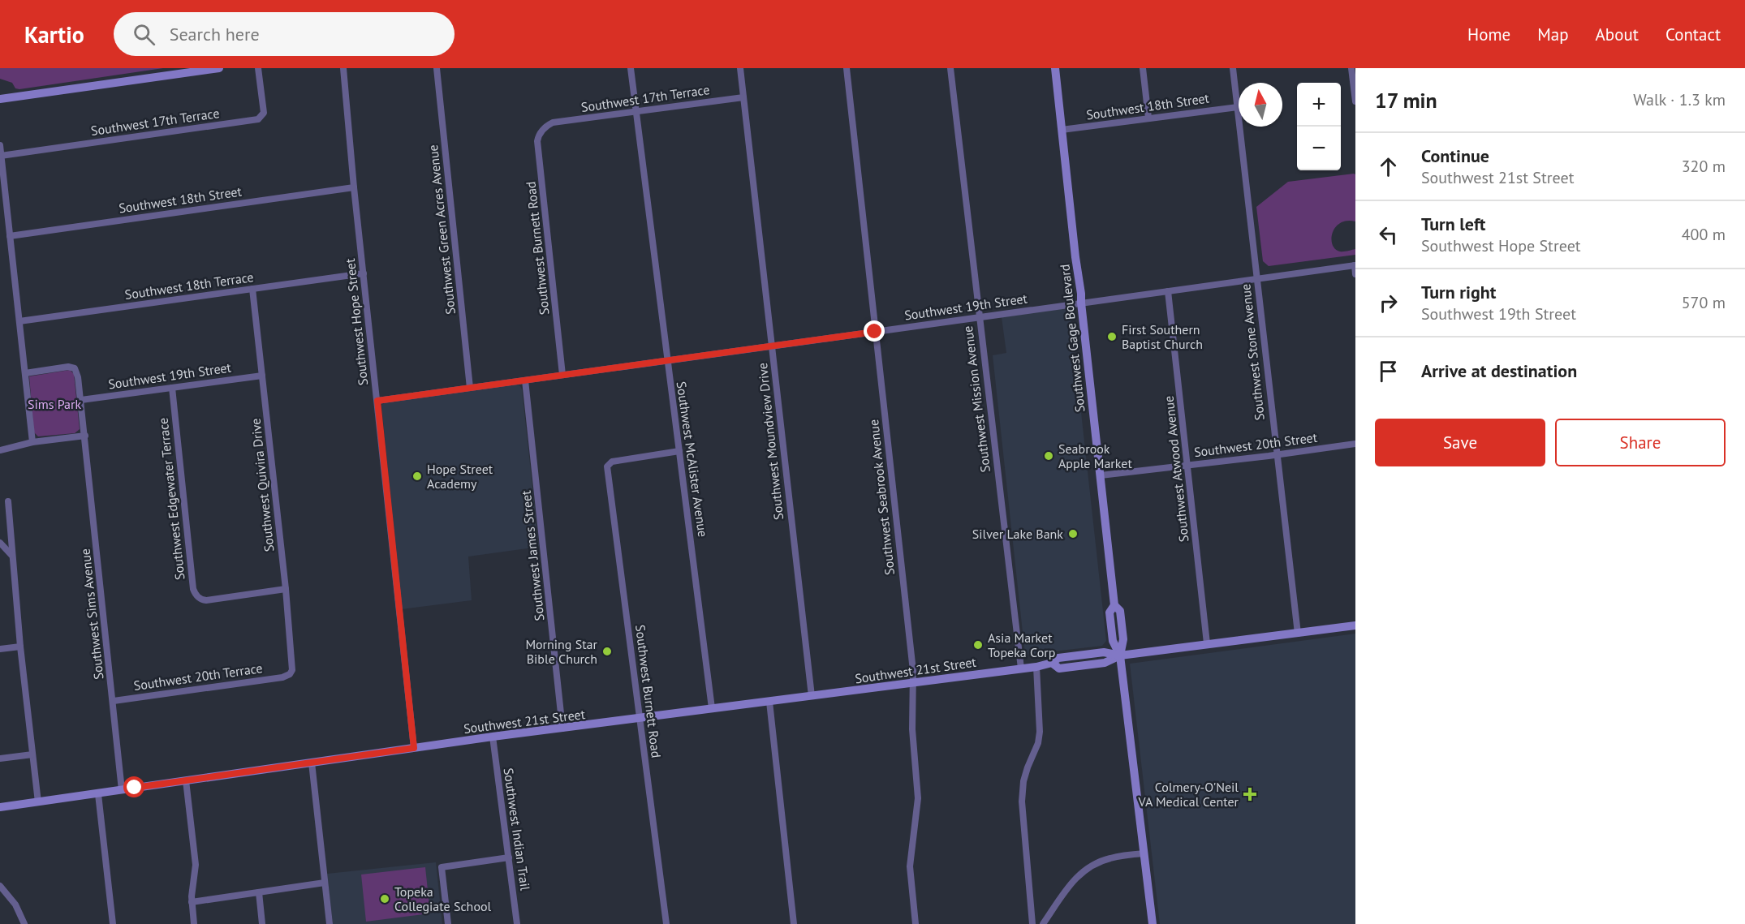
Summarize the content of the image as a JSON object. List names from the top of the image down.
{
  "streets": {
    "main road": ["Southwest Gage Boulevard", "Southwest 21st Street"],
    "street": [
      "Southwest 17th Terrace",
      "Southwest 18th Street",
      "Southwest Green Acres Avenue",
      "Southwest Burnett Road",
      "Southwest 18th Terrace",
      "Southwest 19th Street",
      "Southwest Hope Street",
      "Southwest Stone Avenue",
      "Southwest Mission Avenue",
      "Southwest Moundview Drive",
      "Southwest 20th Street",
      "Southwest McAlister Avenue",
      "Southwest Atwood Avenue",
      "Southwest Quivira Drive",
      "Southwest Seabrook Avenue",
      "Southwest Edgewater Terrace",
      "Southwest James Street",
      "Southwest Sims Avenue",
      "Southwest 20th Terrace",
      "Southwest Indian Trail"
    ]
  },
  "crossings": [
    ["Southwest 17th Terrace", "Southwest Burnett Road"],
    ["Southwest 17th Terrace", "Southwest Moundview Drive"],
    ["Southwest 17th Terrace", "Southwest McAlister Avenue"],
    ["Southwest 18th Street", "Southwest Hope Street"],
    ["Southwest 18th Street", "Southwest Gage Boulevard"],
    ["Southwest 18th Street", "Southwest Stone Avenue"],
    ["Southwest Green Acres Avenue", "Southwest 19th Street"],
    ["Southwest Burnett Road", "Southwest 19th Street"],
    ["Southwest Burnett Road", "Southwest McAlister Avenue"],
    ["Southwest Burnett Road", "Southwest 21st Street"],
    ["Southwest 18th Terrace", "Southwest Hope Street"],
    ["Southwest 18th Terrace", "Southwest Quivira Drive"],
    ["Southwest 19th Street", "Southwest Hope Street"],
    ["Southwest 19th Street", "Southwest Gage Boulevard"],
    ["Southwest 19th Street", "Southwest Stone Avenue"],
    ["Southwest 19th Street", "Southwest Mission Avenue"],
    ["Southwest 19th Street", "Southwest Moundview Drive"],
    ["Southwest 19th Street", "Southwest McAlister Avenue"],
    ["Southwest 19th Street", "Southwest Atwood Avenue"],
    ["Southwest 19th Street", "Southwest Quivira Drive"],
    ["Southwest 19th Street", "Southwest Seabrook Avenue"],
    ["Southwest 19th Street", "Southwest Edgewater Terrace"],
    ["Southwest 19th Street", "Southwest James Street"],
    ["Southwest 19th Street", "Southwest Sims Avenue"],
    ["Southwest Hope Street", "Southwest 21st Street"],
    ["Southwest Gage Boulevard", "Southwest 20th Street"],
    ["Southwest Gage Boulevard", "Southwest 21st Street"],
    ["Southwest Stone Avenue", "Southwest 20th Street"],
    ["Southwest Stone Avenue", "Southwest 21st Street"],
    ["Southwest Mission Avenue", "Southwest 21st Street"],
    ["Southwest Moundview Drive", "Southwest 21st Street"],
    ["Southwest 20th Street", "Southwest Atwood Avenue"],
    ["Southwest McAlister Avenue", "Southwest 21st Street"],
    ["Southwest Atwood Avenue", "Southwest 21st Street"],
    ["Southwest Quivira Drive", "Southwest Edgewater Terrace"],
    ["Southwest Quivira Drive", "Southwest 20th Terrace"],
    ["Southwest Seabrook Avenue", "Southwest 21st Street"],
    ["Southwest James Street", "Southwest 21st Street"],
    ["Southwest Sims Avenue", "Southwest 21st Street"],
    ["Southwest Sims Avenue", "Southwest 20th Terrace"],
    ["Southwest 21st Street", "Southwest Indian Trail"]
  ],
  "parks": ["Sims Park"],
  "places": {
    "other": [
      "First Southern Baptist Church",
      "Seabrook Apple Market",
      "Hope Street Academy",
      "Silver Lake Bank",
      "Asia Market Topeka Corp",
      "Morning Star Bible Church",
      "Topeka Collegiate School"
    ],
    "health": ["Colmery-O'Neil VA Medical Center"]
  },
  "north": "top",
  "page": {
    "header": "Kartio",
    "search": "Search here",
    "nav": [
      "Home",
      "Map",
      "About",
      "Contact"
    ],
    "heading": ["17 min", "Walk · 1.3 km"],
    "map_buttons": ["+", "−"],
    "list": [
      ["Continue", "Southwest 21st Street", "320 m"],
      ["Turn left", "Southwest Hope Street", "400 m"],
      ["Turn right", "Southwest 19th Street", "570 m"],
      "Arrive at destination"
    ],
    "buttons": ["Save", "Share"]
  }
}
